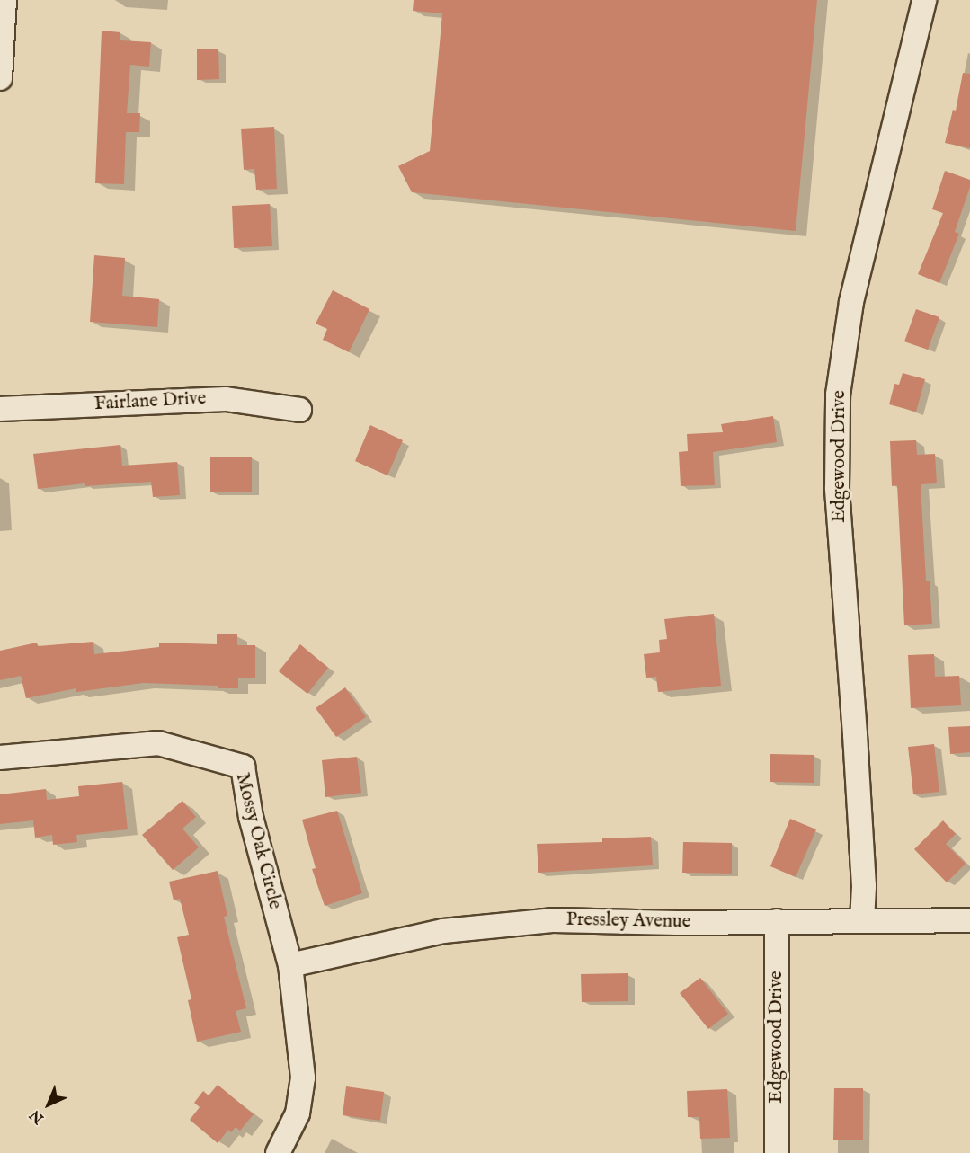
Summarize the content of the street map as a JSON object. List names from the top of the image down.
{
  "streets": {
    "street": [
      "Fairlane Drive",
      "Edgewood Drive",
      "Mossy Oak Circle",
      "Pressley Avenue"
    ]
  },
  "crossings": [
    ["Edgewood Drive", "Pressley Avenue"],
    ["Mossy Oak Circle", "Pressley Avenue"]
  ],
  "north": "bottom left"
}
